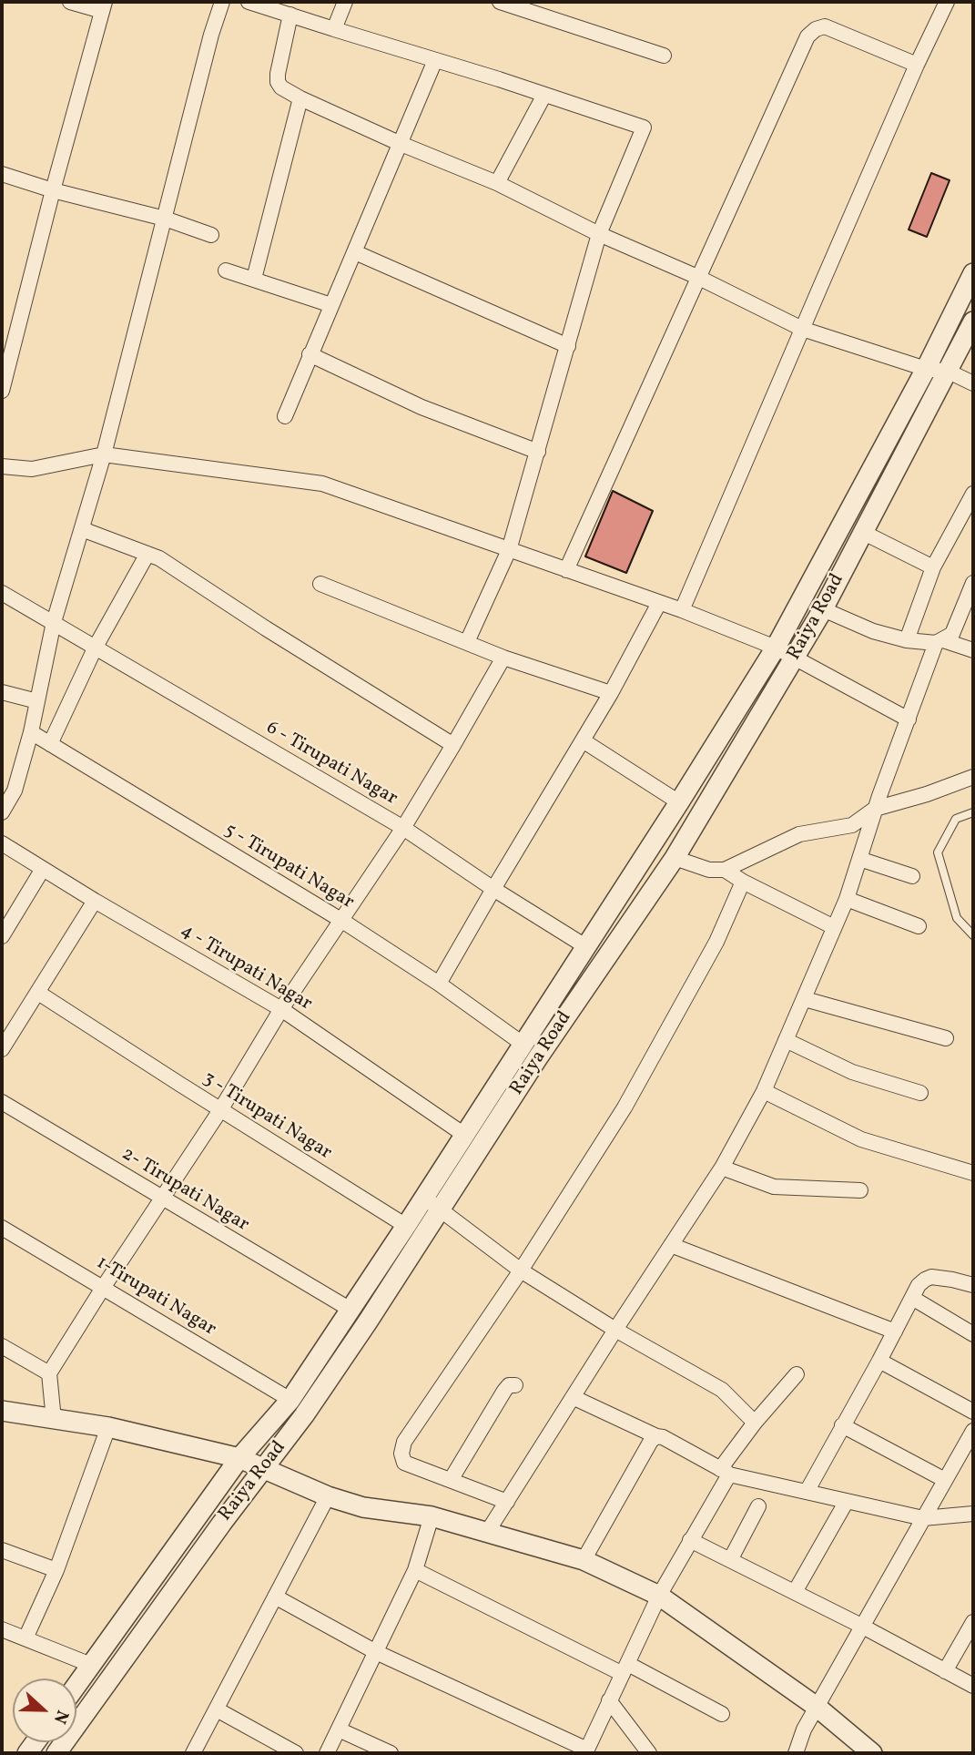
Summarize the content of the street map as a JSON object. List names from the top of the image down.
{
  "streets": {
    "street": [
      "Raiya Road",
      "6 - Tirupati Nagar",
      "5 - Tirupati Nagar",
      "4 - Tirupati Nagar",
      "3 - Tirupati Nagar",
      "2- Tirupati Nagar",
      "1-Tirupati Nagar"
    ]
  },
  "crossings": [
    ["Raiya Road", "6 - Tirupati Nagar"],
    ["Raiya Road", "5 - Tirupati Nagar"],
    ["Raiya Road", "4 - Tirupati Nagar"],
    ["Raiya Road", "3 - Tirupati Nagar"],
    ["Raiya Road", "2- Tirupati Nagar"],
    ["Raiya Road", "1-Tirupati Nagar"]
  ],
  "north": "right"
}
